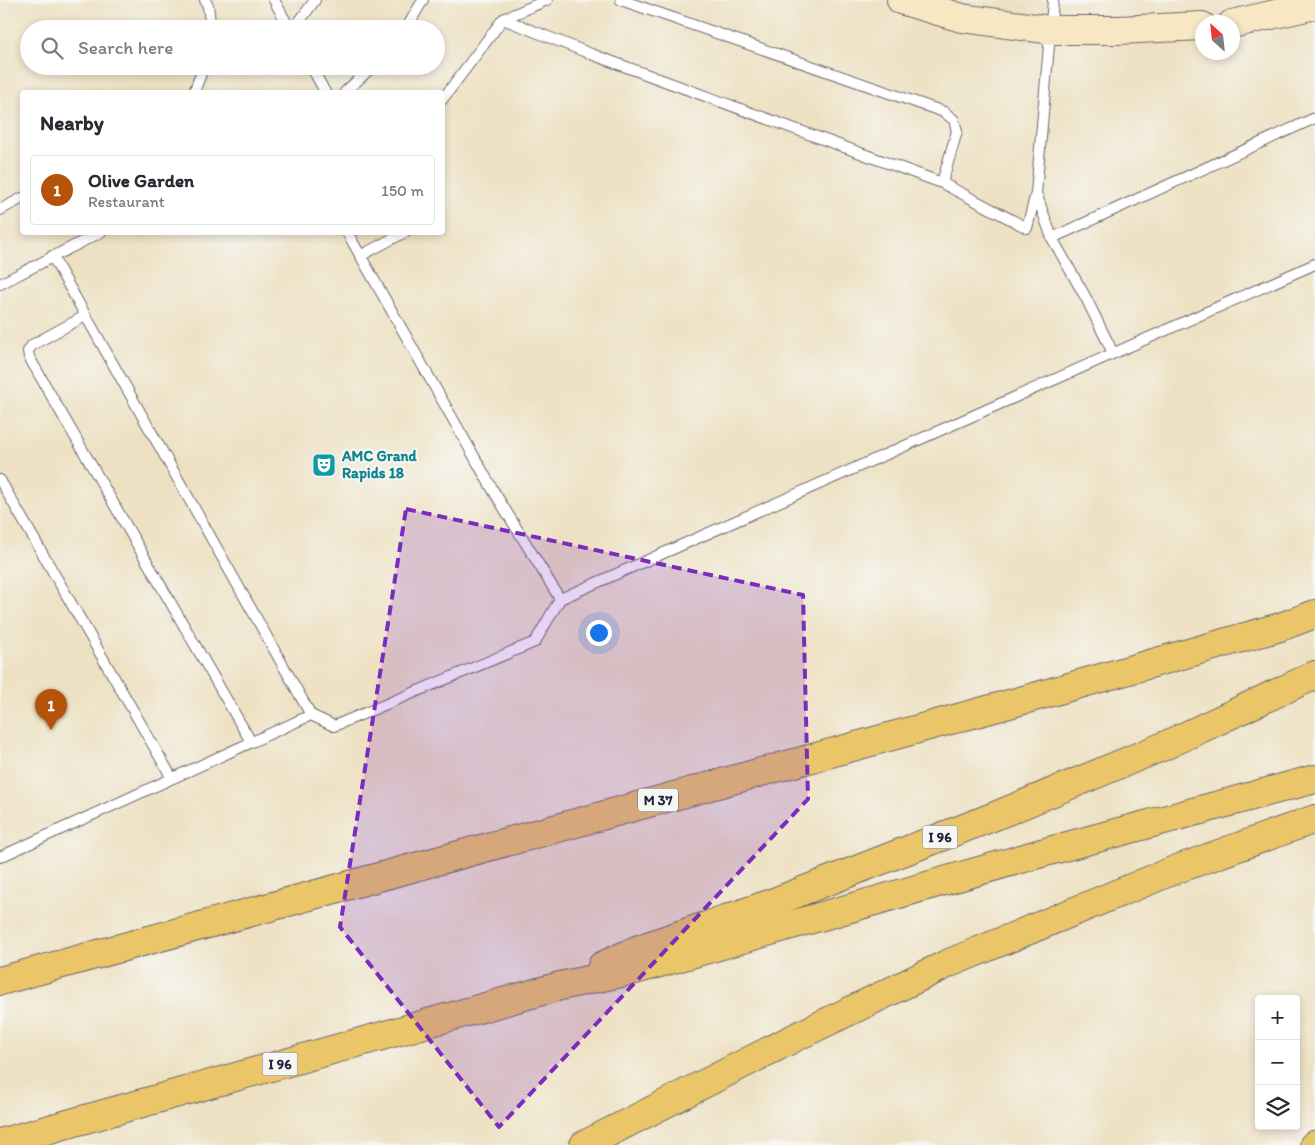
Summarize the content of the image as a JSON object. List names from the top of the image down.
{
  "streets": {
    "highway": ["M 37", "I 96"]
  },
  "places": {
    "theatre": ["AMC Grand Rapids 18"]
  },
  "north": "top left",
  "page": {
    "search": "Search here",
    "heading": "Nearby",
    "list": [
      {
        "mark": "1",
        "name": "Olive Garden",
        "note": "Restaurant",
        "value": "150 m"
      }
    ],
    "pins": "1",
    "map_buttons": ["+", "−"]
  }
}
